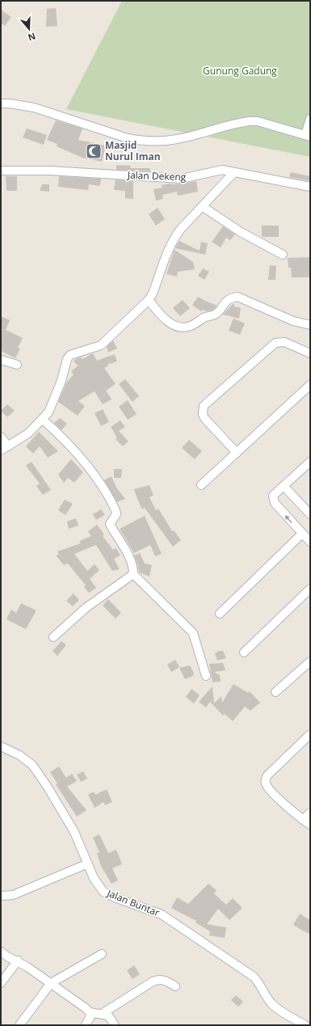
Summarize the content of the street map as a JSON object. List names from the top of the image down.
{
  "streets": {
    "street": ["Jalan Dekeng", "Jalan Buntar"]
  },
  "parks": ["Gunung Gadung"],
  "places": {
    "mosque": ["Masjid Nurul Iman"]
  },
  "north": "bottom"
}
